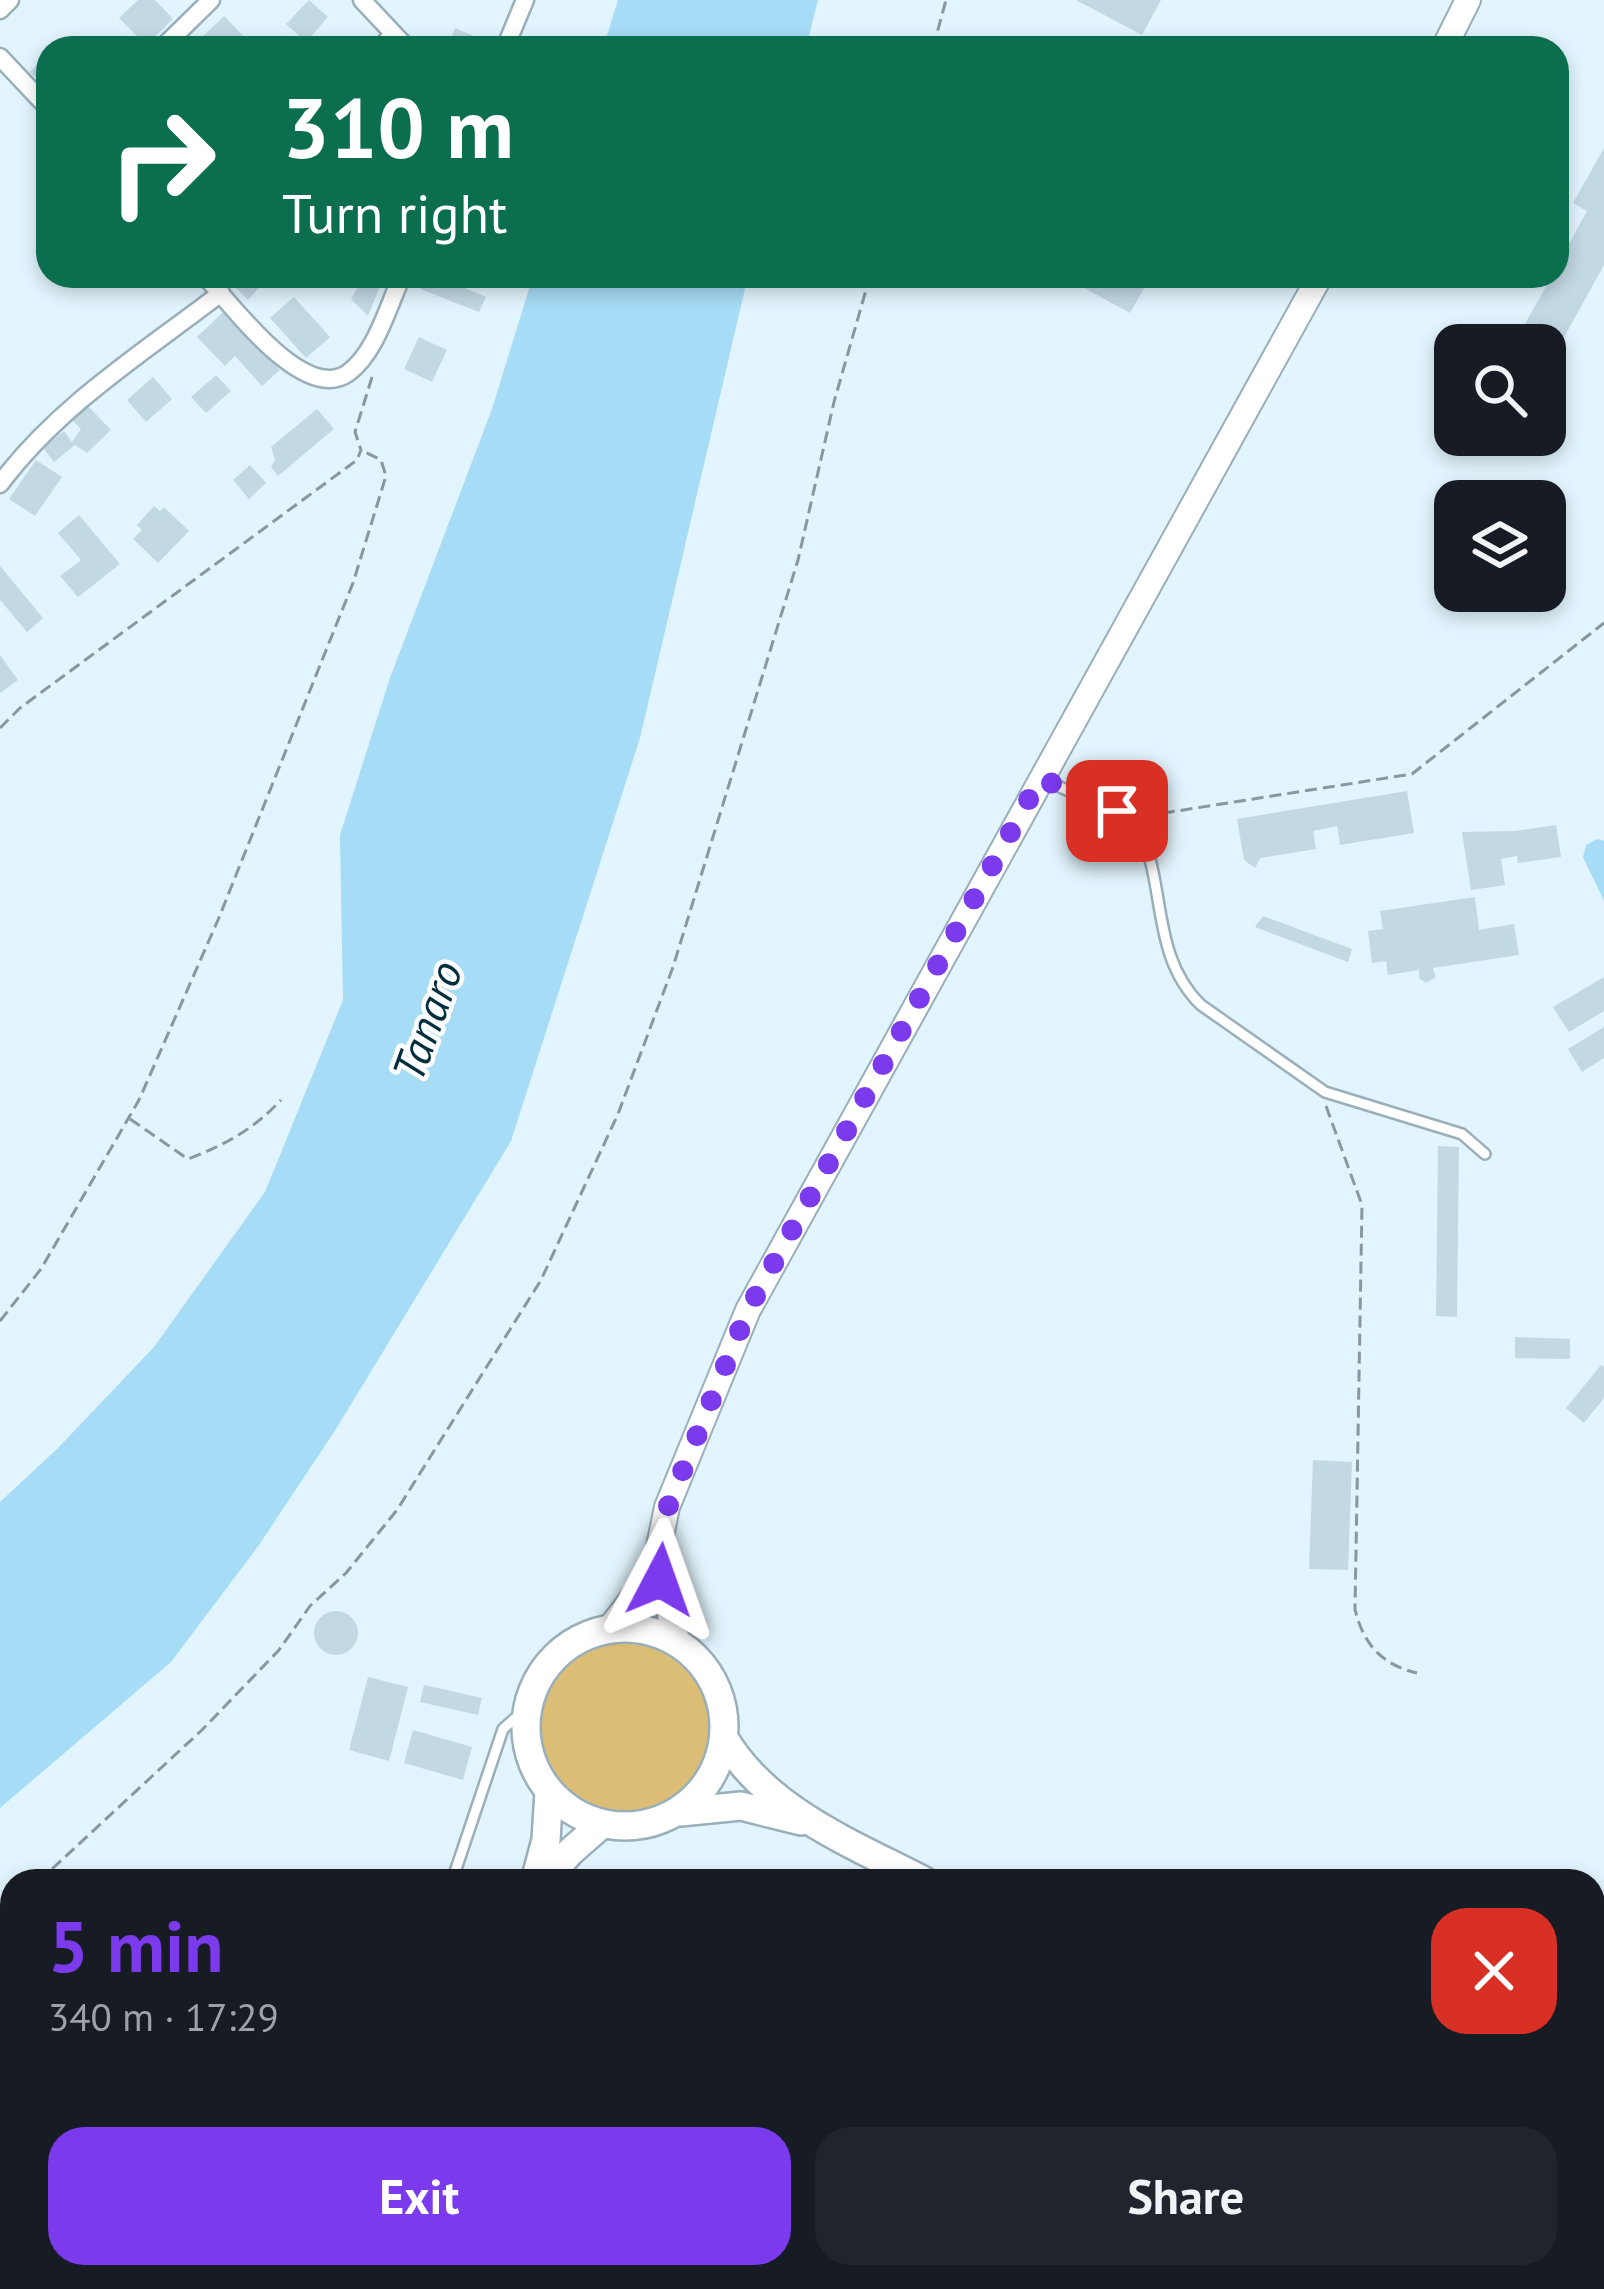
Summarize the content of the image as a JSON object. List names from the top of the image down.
{
  "water": ["Tanaro"],
  "page": {
    "turn": ["310 m", "Turn right"],
    "heading": ["5 min", "340 m · 17:29"],
    "buttons": ["Exit", "Share"]
  }
}
